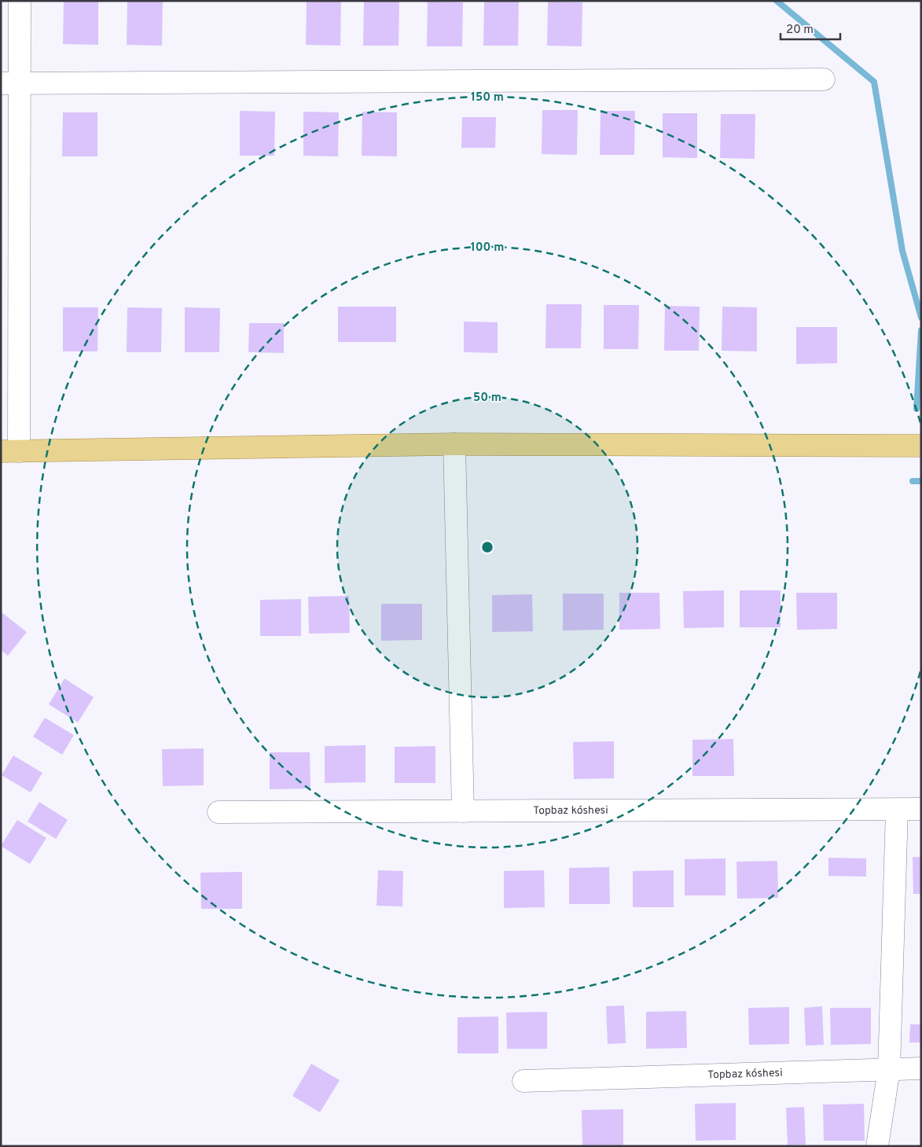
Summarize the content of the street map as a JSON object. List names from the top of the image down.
{
  "streets": {
    "street": ["Topbaz kóshesi"]
  },
  "scale_bar": "20 m",
  "rings": ["150 m", "100 m", "50 m"]
}
